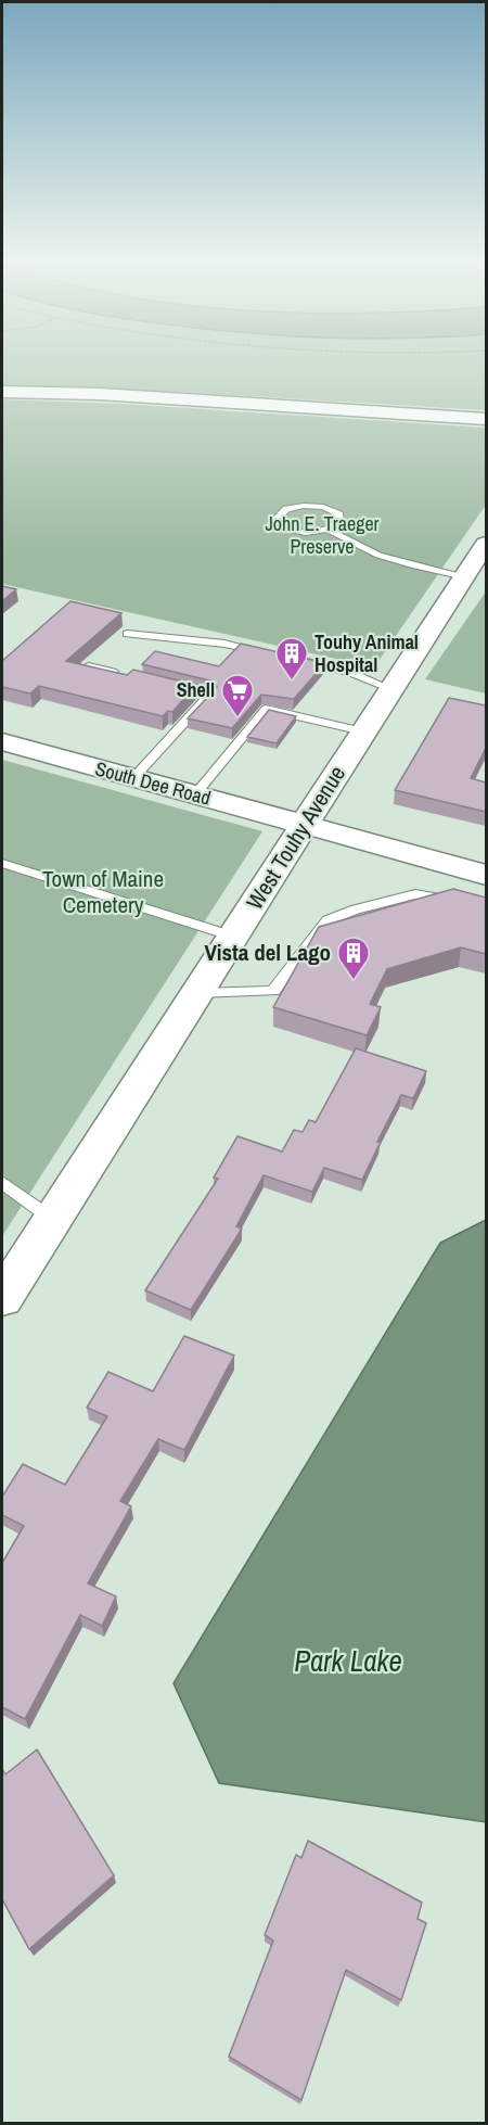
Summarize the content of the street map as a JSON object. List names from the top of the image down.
{
  "streets": {
    "main road": ["South Dee Road", "West Touhy Avenue"]
  },
  "crossings": [
    ["South Dee Road", "West Touhy Avenue"]
  ],
  "water": ["Park Lake"],
  "parks": ["John E. Traeger Preserve", "Town of Maine Cemetery"],
  "places": {
    "building": ["Touhy Animal Hospital", "Vista del Lago"],
    "supermarket": ["Shell"]
  }
}
